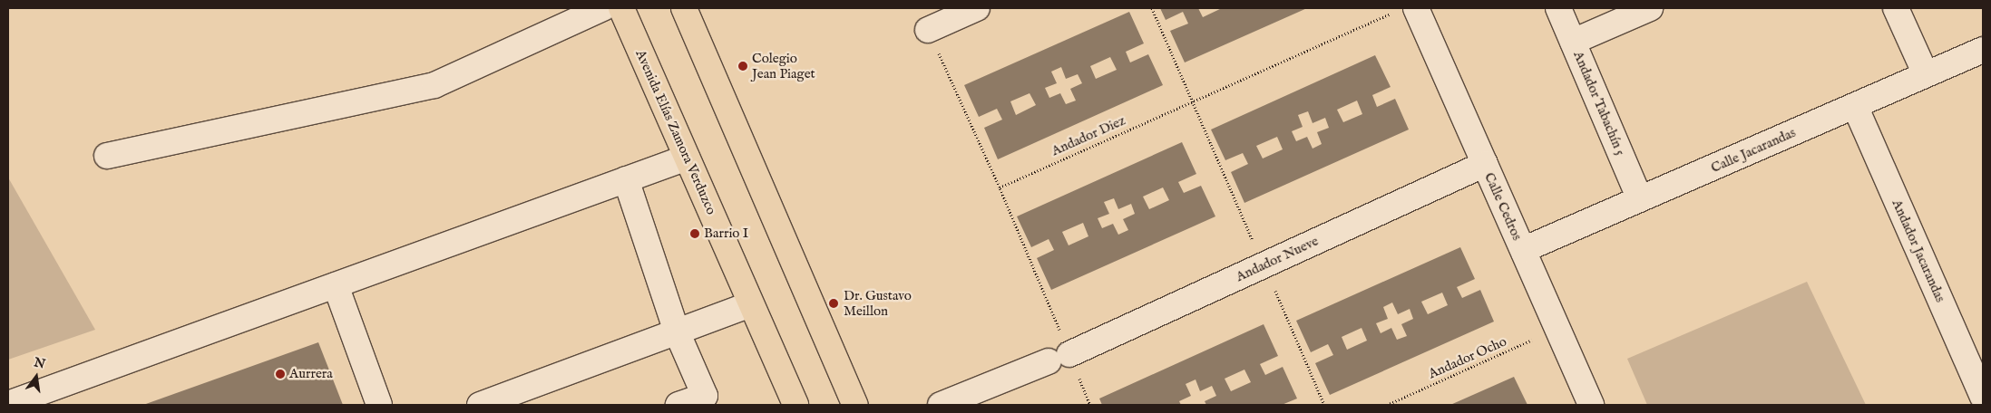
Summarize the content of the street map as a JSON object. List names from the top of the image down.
{
  "streets": {
    "main road": ["Avenida Elías Zamora Verduzco"],
    "street": [
      "Andador Tabachín 5",
      "Calle Jacarandas",
      "Calle Cedros",
      "Andador Jacarandas",
      "Andador Nueve"
    ],
    "path": ["Andador Diez", "Andador Ocho"]
  },
  "crossings": [
    ["Andador Tabachín 5", "Calle Jacarandas"],
    ["Andador Diez", "Calle Cedros"],
    ["Calle Jacarandas", "Calle Cedros"],
    ["Calle Jacarandas", "Andador Jacarandas"],
    ["Calle Cedros", "Andador Nueve"],
    ["Calle Cedros", "Andador Ocho"]
  ],
  "places": [
    "Colegio Jean Piaget",
    "Barrio I",
    "Dr. Gustavo Meillon",
    "Aurrera"
  ],
  "north": "top"
}
